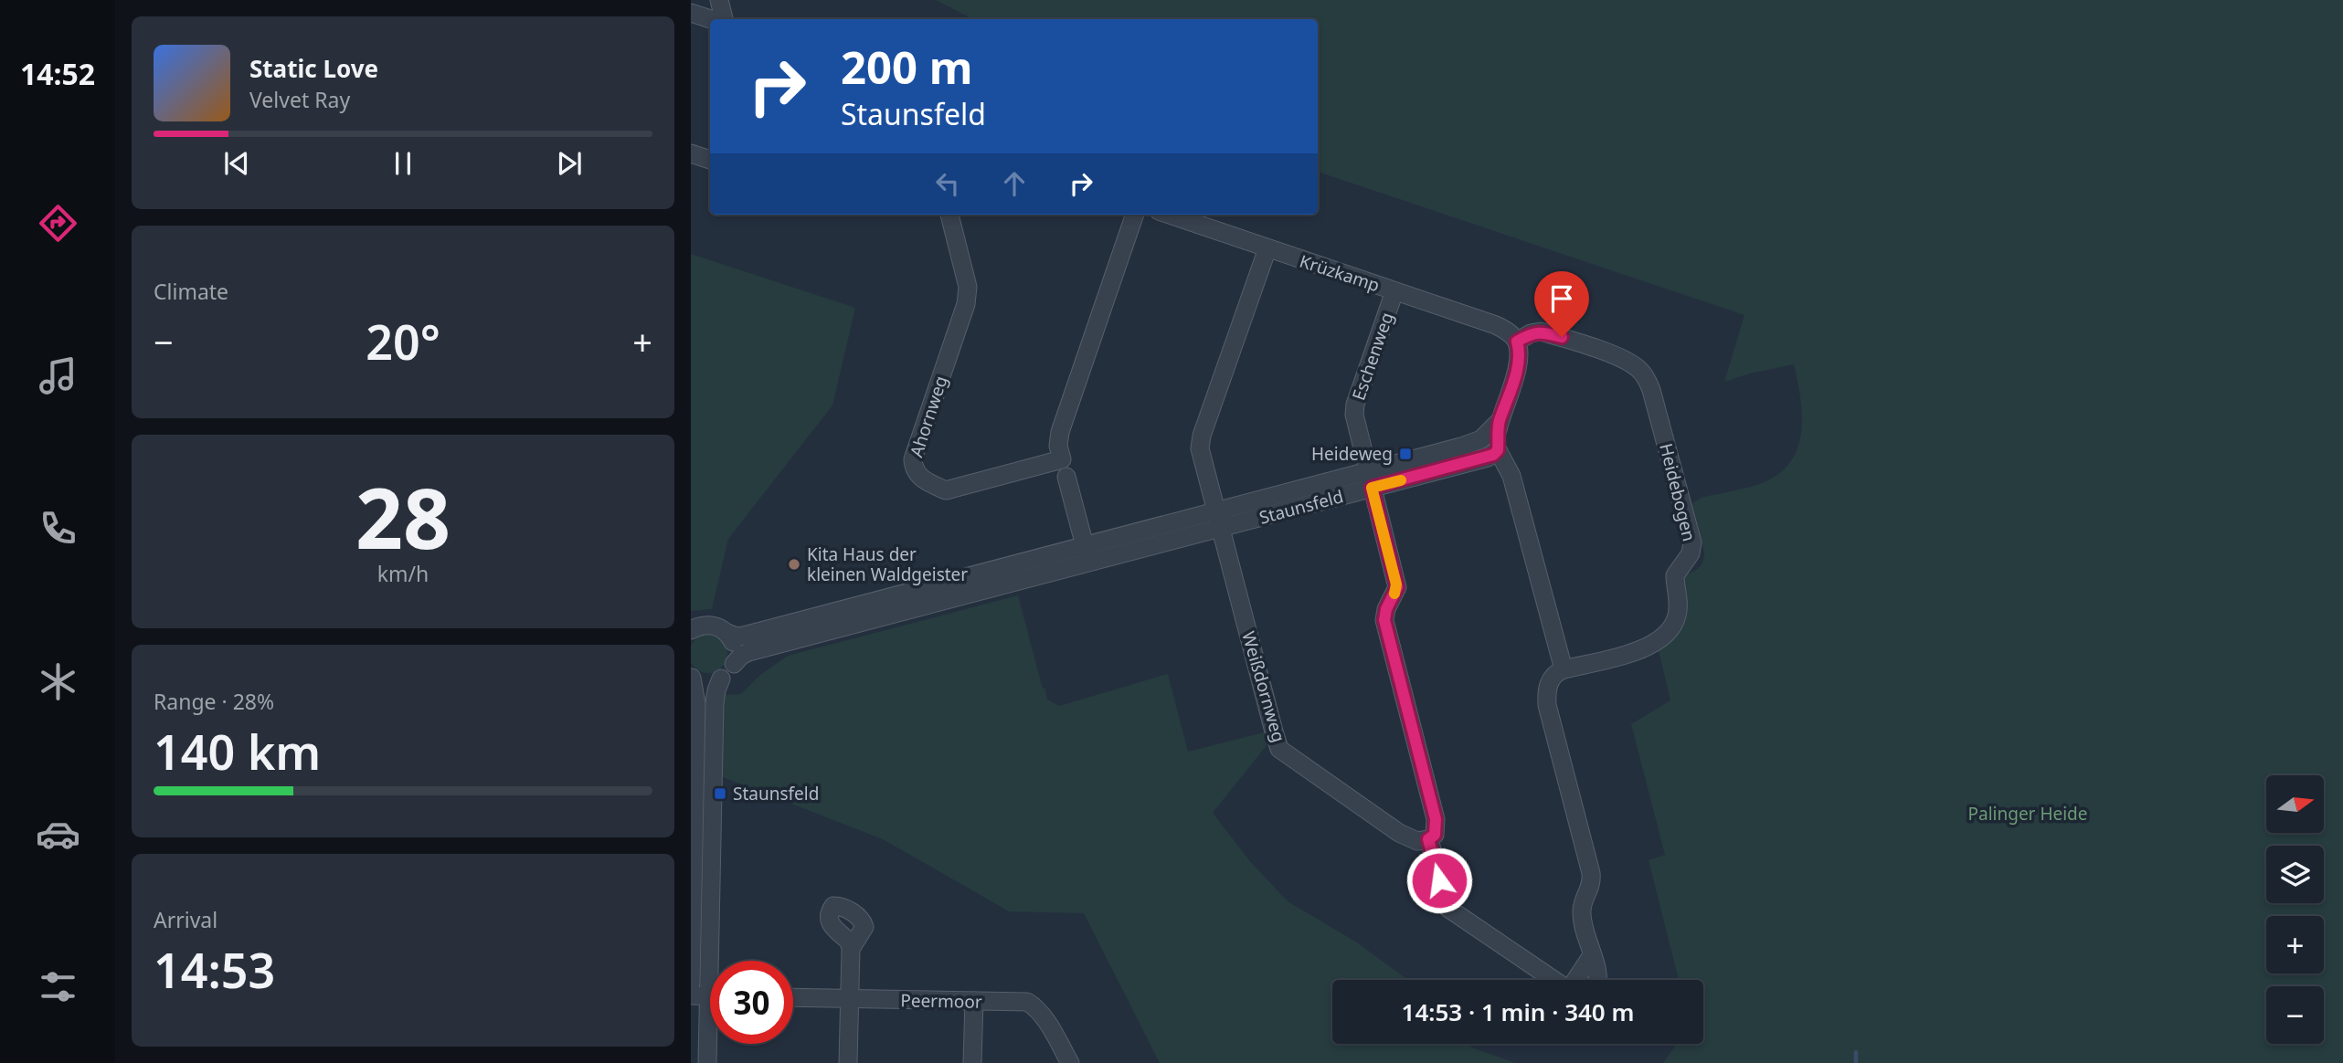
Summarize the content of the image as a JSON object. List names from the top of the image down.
{
  "streets": {
    "street": [
      "Krüzkamp",
      "Eschenweg",
      "Ahornweg",
      "Heidebogen",
      "Staunsfeld",
      "Weißdornweg",
      "Peermoor"
    ]
  },
  "crossings": [
    ["Krüzkamp", "Eschenweg"],
    ["Krüzkamp", "Heidebogen"],
    ["Krüzkamp", "Weißdornweg"],
    ["Eschenweg", "Staunsfeld"],
    ["Eschenweg", "Weißdornweg"],
    ["Staunsfeld", "Weißdornweg"]
  ],
  "parks": ["Palinger Heide"],
  "places": {
    "transit": ["Heideweg", "Staunsfeld"],
    "other": ["Kita Haus der kleinen Waldgeister"]
  },
  "north": "right",
  "page": {
    "tabs": "14:52",
    "turn": ["200 m", "Staunsfeld"],
    "song": ["Static Love", "Velvet Ray"],
    "tile": [
      "Climate",
      ["28", "km/h"],
      ["Range · 28%", "140 km"],
      ["Arrival", "14:53"]
    ],
    "heat": ["−", "20°", "+"],
    "map_buttons": ["+", "−"],
    "limit": "30",
    "trip": "14:53 · 1 min · 340 m"
  }
}
